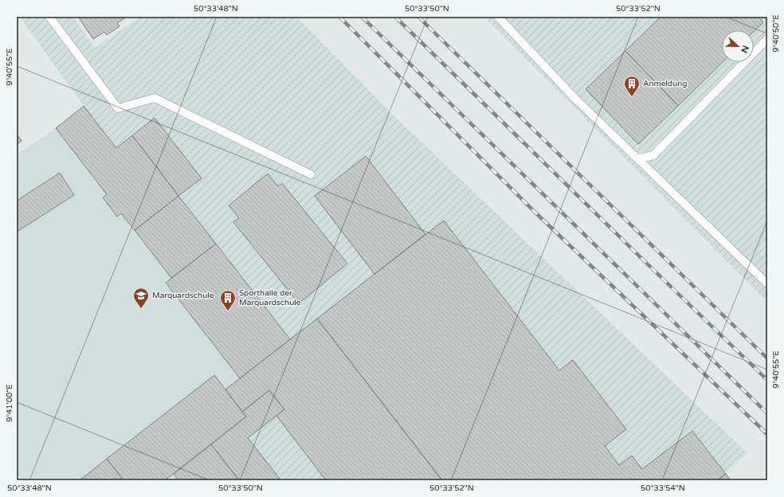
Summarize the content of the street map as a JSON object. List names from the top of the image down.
{
  "places": {
    "building": ["Anmeldung", "Sporthalle der Marquardschule"],
    "school or university": ["Marquardschule"]
  },
  "north": "right",
  "coordinates": [
    "50°33'48\"N",
    "50°33'50\"N",
    "50°33'52\"N",
    "9°40'50\"E",
    "9°40'55\"E",
    "9°41'00\"E",
    "50°33'54\"N"
  ]
}
